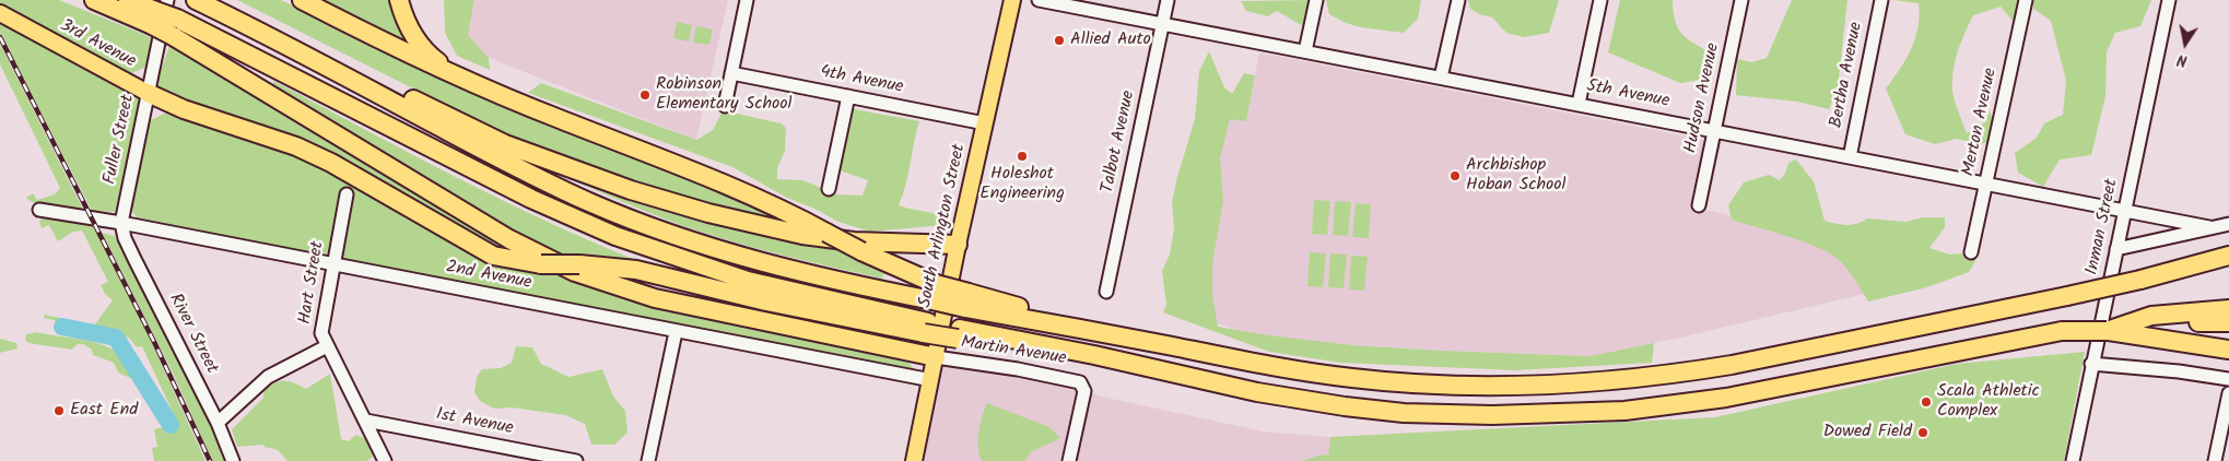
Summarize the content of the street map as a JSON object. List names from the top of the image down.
{
  "streets": {
    "main road": ["3rd Avenue", "South Arlington Street"],
    "street": [
      "Bertha Avenue",
      "4th Avenue",
      "5th Avenue",
      "Hudson Avenue",
      "Merton Avenue",
      "Fuller Street",
      "Talbot Avenue",
      "Inman Street",
      "2nd Avenue",
      "Hart Street",
      "River Street",
      "Martin Avenue",
      "1st Avenue"
    ]
  },
  "crossings": [
    ["3rd Avenue", "Fuller Street"],
    ["Bertha Avenue", "5th Avenue"],
    ["4th Avenue", "South Arlington Street"],
    ["5th Avenue", "Hudson Avenue"],
    ["5th Avenue", "Merton Avenue"],
    ["5th Avenue", "Talbot Avenue"],
    ["5th Avenue", "Inman Street"],
    ["Fuller Street", "2nd Avenue"],
    ["Fuller Street", "River Street"],
    ["South Arlington Street", "2nd Avenue"],
    ["South Arlington Street", "Martin Avenue"],
    ["2nd Avenue", "Hart Street"],
    ["2nd Avenue", "River Street"],
    ["Hart Street", "1st Avenue"]
  ],
  "places": [
    "Allied Auto",
    "Robinson Elementary School",
    "Holeshot Engineering",
    "Archbishop Hoban School",
    "Scala Athletic Complex",
    "East End",
    "Dowed Field"
  ],
  "north": "bottom"
}
